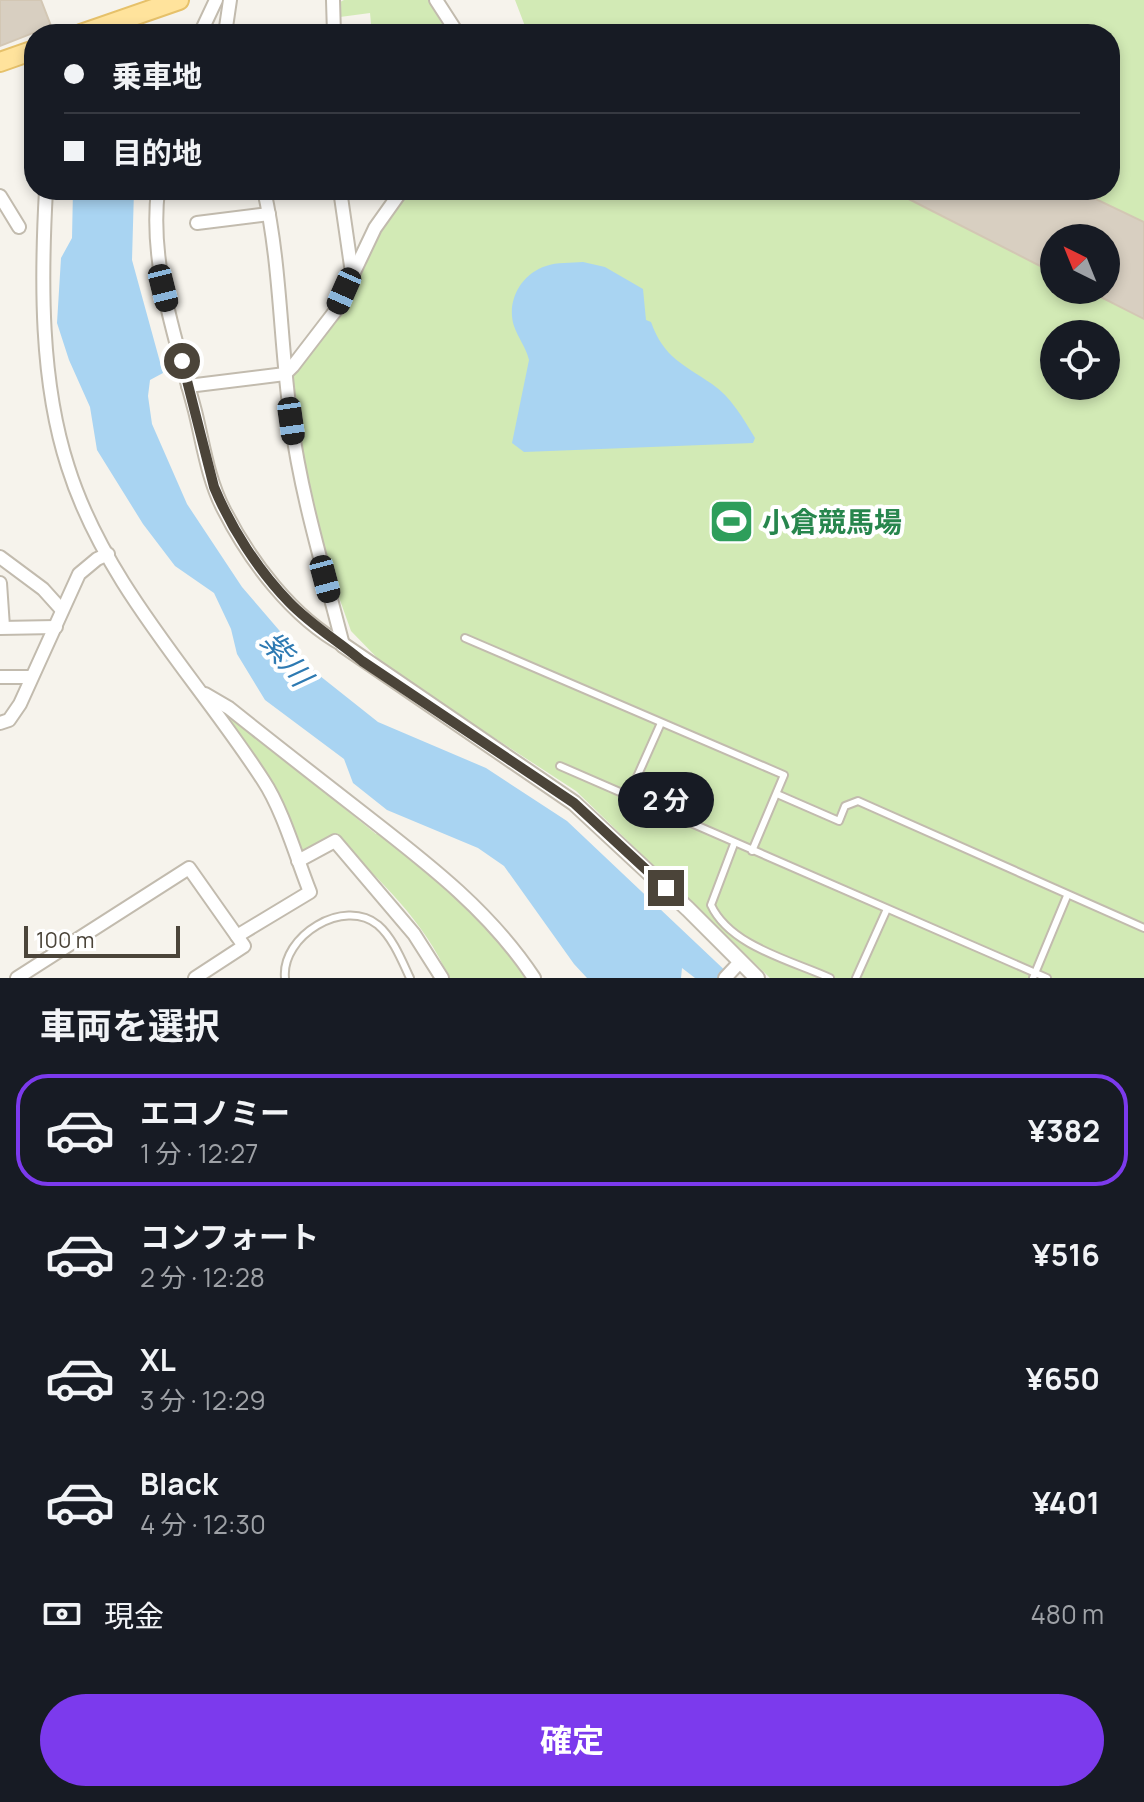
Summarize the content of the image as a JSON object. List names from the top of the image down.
{
  "water": ["紫川"],
  "places": {
    "sports": ["小倉競馬場"]
  },
  "scale_bar": "100 m",
  "north": "top left",
  "page": {
    "banner": ["乗車地", "目的地"],
    "bubble": "2 分",
    "scale": "100 m",
    "heading": "車両を選択",
    "list": [
      {
        "name": "エコノミー",
        "note": "1 分 · 12:27",
        "value": "¥382"
      },
      {
        "name": "コンフォート",
        "note": "2 分 · 12:28",
        "value": "¥516"
      },
      {
        "name": "XL",
        "note": "3 分 · 12:29",
        "value": "¥650"
      },
      {
        "name": "Black",
        "note": "4 分 · 12:30",
        "value": "¥401"
      }
    ],
    "pay": ["現金", "480 m"],
    "buttons": "確定"
  }
}
